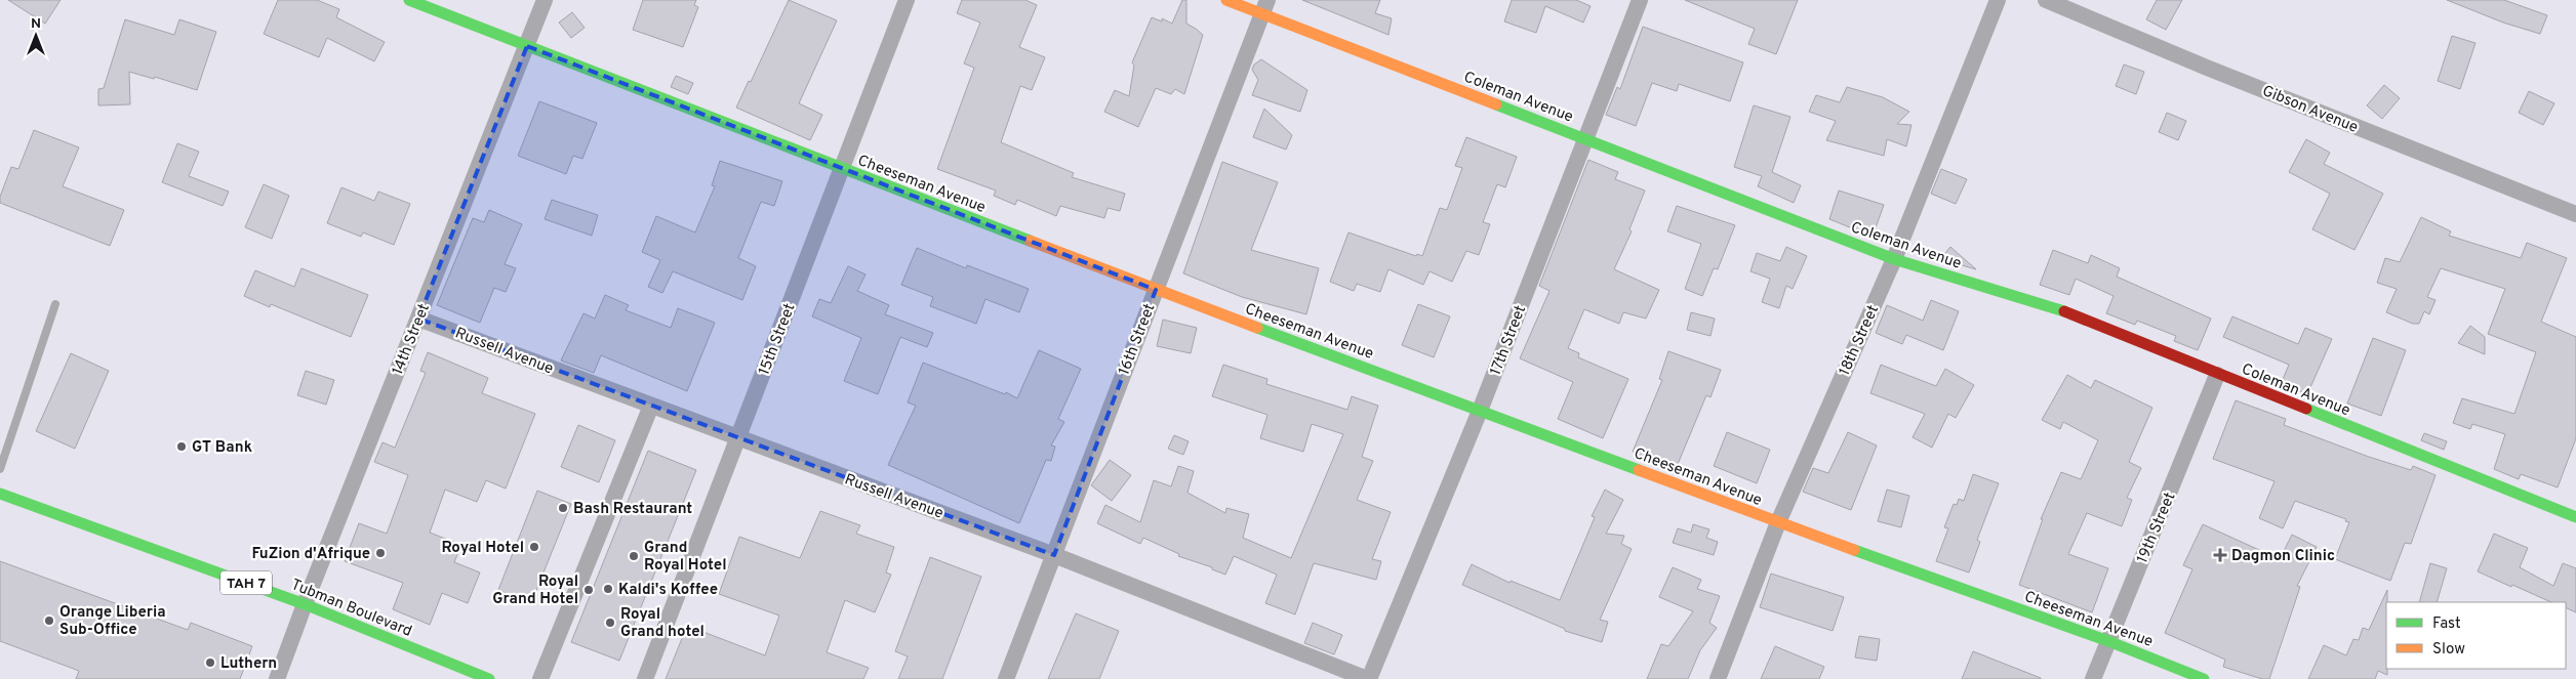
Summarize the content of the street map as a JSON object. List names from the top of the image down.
{
  "streets": {
    "main road": [
      "Coleman Avenue",
      "Cheeseman Avenue",
      "TAH 7",
      "Tubman Boulevard"
    ],
    "street": [
      "Gibson Avenue",
      "14th Street",
      "15th Street",
      "16th Street",
      "17th Street",
      "18th Street",
      "Russell Avenue",
      "19th Street"
    ]
  },
  "crossings": [
    ["Coleman Avenue", "16th Street"],
    ["Coleman Avenue", "17th Street"],
    ["Coleman Avenue", "18th Street"],
    ["Coleman Avenue", "19th Street"],
    ["Cheeseman Avenue", "14th Street"],
    ["Cheeseman Avenue", "15th Street"],
    ["Cheeseman Avenue", "16th Street"],
    ["Cheeseman Avenue", "17th Street"],
    ["Cheeseman Avenue", "18th Street"],
    ["Cheeseman Avenue", "19th Street"],
    ["14th Street", "Russell Avenue"],
    ["14th Street", "Tubman Boulevard"],
    ["15th Street", "Russell Avenue"],
    ["16th Street", "Russell Avenue"],
    ["17th Street", "Russell Avenue"]
  ],
  "places": {
    "other": [
      "GT Bank",
      "Bash Restaurant",
      "Royal Hotel",
      "FuZion d'Afrique",
      "Grand Royal Hotel",
      "Kaldi's Koffee",
      "Royal Grand Hotel",
      "Orange Liberia Sub-Office",
      "Royal Grand hotel",
      "Luthern"
    ],
    "health": ["Dagmon Clinic"]
  },
  "legend": ["Fast", "Slow"],
  "north": "top"
}
